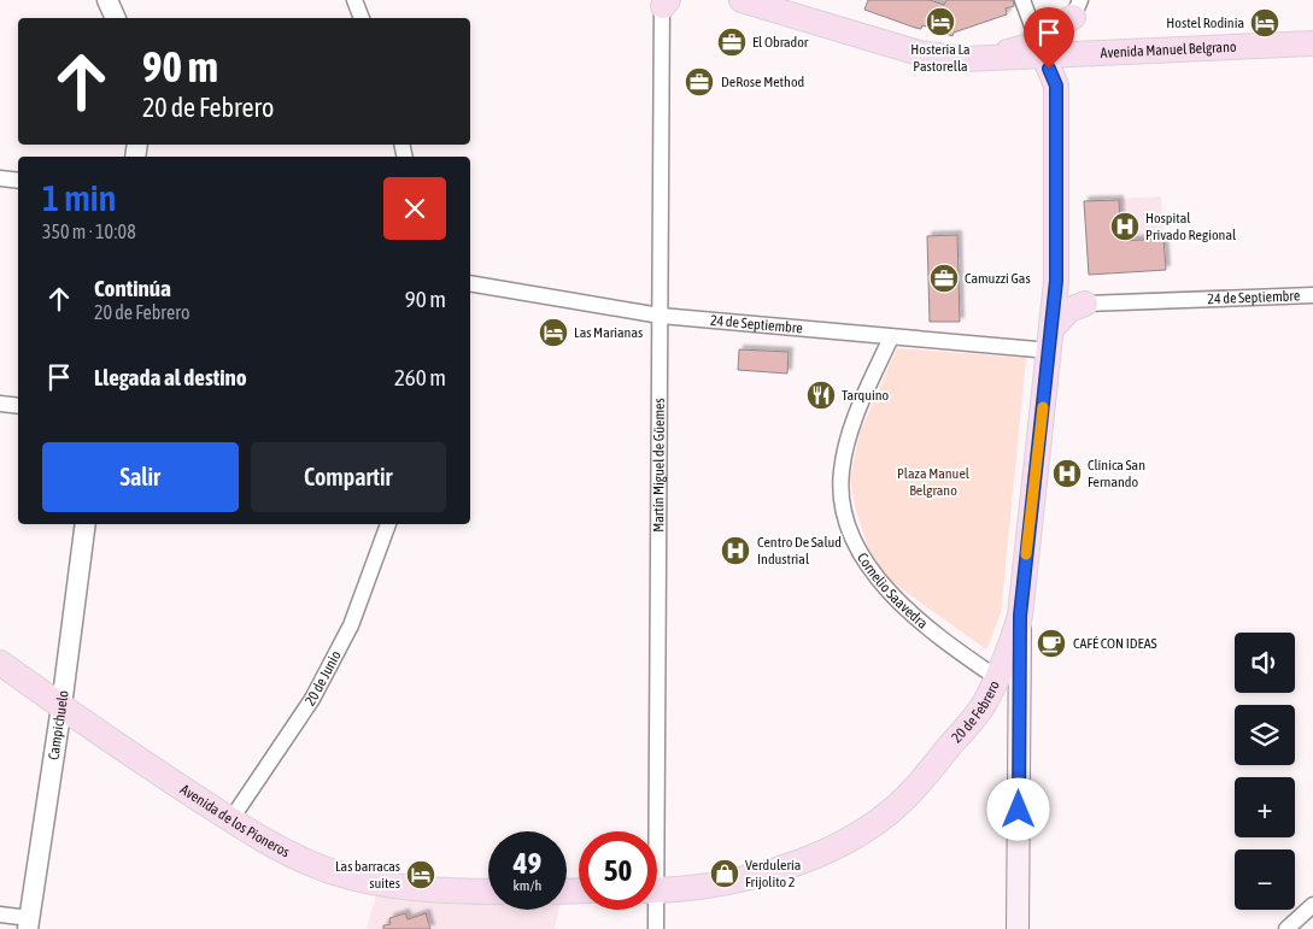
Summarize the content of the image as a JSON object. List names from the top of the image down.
{
  "streets": {
    "main road": ["Avenida Manuel Belgrano", "20 de Febrero", "Avenida de los Pioneros"],
    "street": [
      "24 de Septiembre",
      "Martín Miguel de Güemes",
      "Cornelio Saavedra",
      "20 de Junio",
      "Campichuelo"
    ]
  },
  "crossings": [
    ["Avenida Manuel Belgrano", "20 de Febrero"],
    ["24 de Septiembre", "Martín Miguel de Güemes"],
    ["24 de Septiembre", "Cornelio Saavedra"],
    ["24 de Septiembre", "20 de Febrero"],
    ["Cornelio Saavedra", "20 de Febrero"],
    ["20 de Junio", "Avenida de los Pioneros"],
    ["Campichuelo", "Avenida de los Pioneros"]
  ],
  "parks": ["Plaza Manuel Belgrano"],
  "places": {
    "hotel": [
      "Hosteria La Pastorella",
      "Hostel Rodinia",
      "Las Marianas",
      "Las barracas suites"
    ],
    "office": ["El Obrador", "DeRose Method", "Camuzzi Gas"],
    "hospital": ["Hospital Privado Regional", "Clínica San Fernando", "Centro De Salud Industrial"],
    "restaurant": ["Tarquino"],
    "cafe": ["CAFÉ CON IDEAS"],
    "shop": ["Verdulería Frijolito 2"]
  },
  "page": {
    "turn": ["90 m", "20 de Febrero"],
    "heading": ["1 min", "350 m · 10:08"],
    "list": [
      {
        "name": "Continúa",
        "note": "20 de Febrero",
        "value": "90 m"
      },
      {
        "name": "Llegada al destino",
        "value": "260 m"
      }
    ],
    "buttons": ["Salir", "Compartir"],
    "map_buttons": ["+", "−"],
    "speed": "49 km/h",
    "limit": "50"
  }
}
